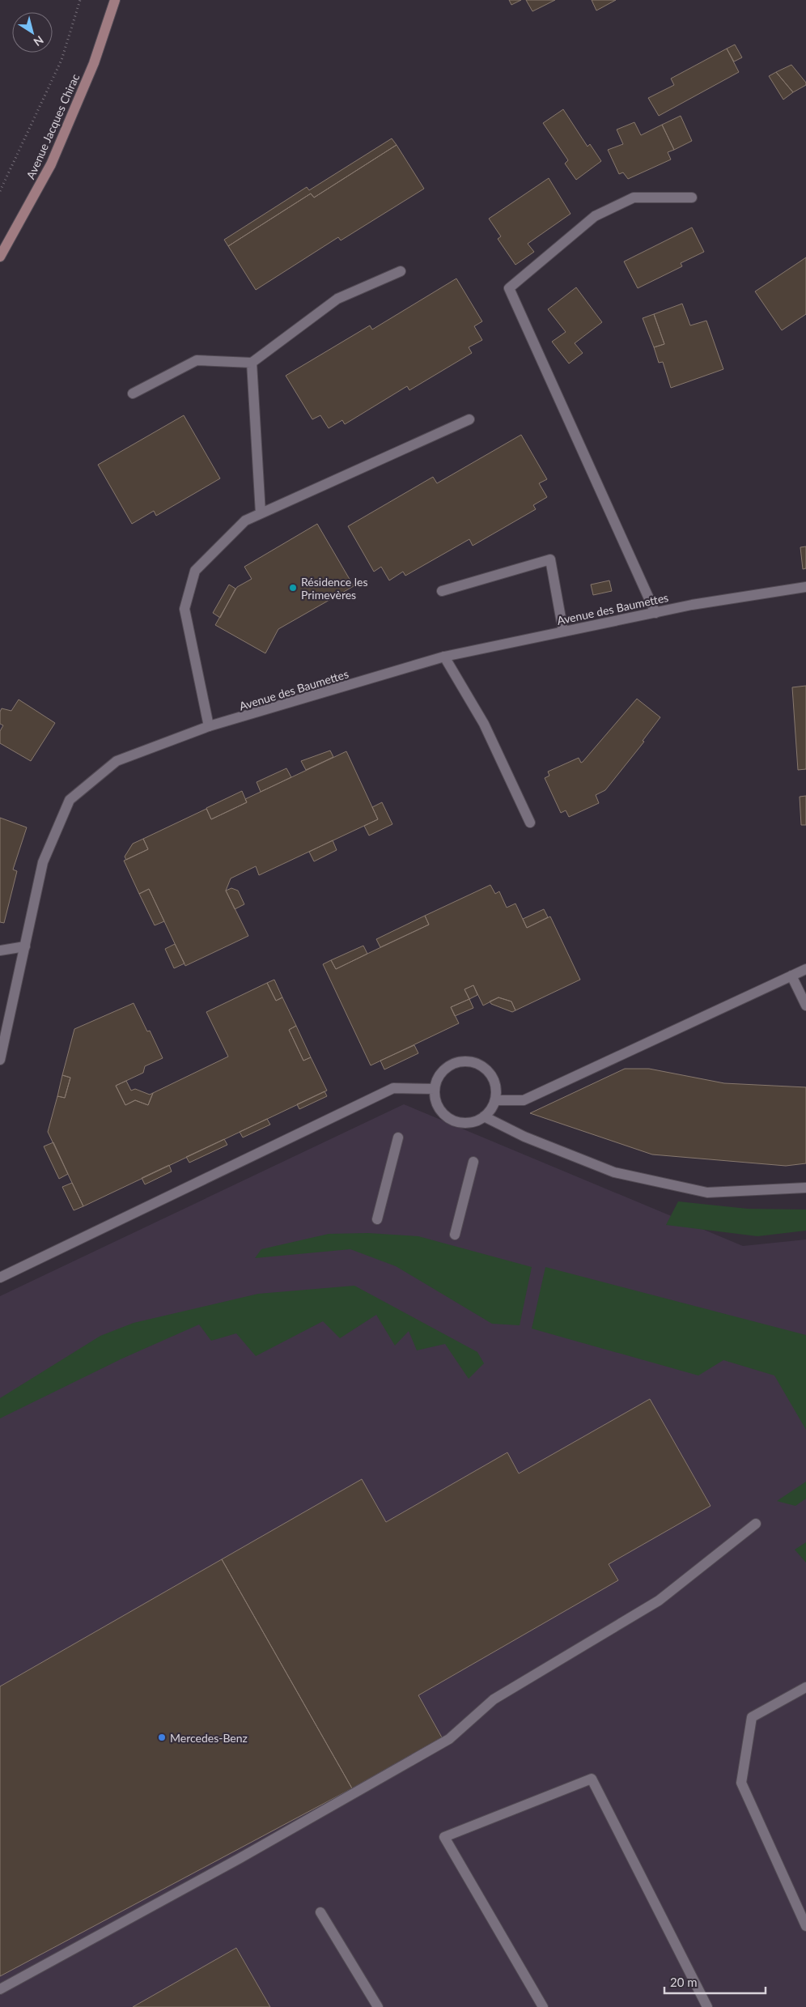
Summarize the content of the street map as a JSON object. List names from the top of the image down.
{
  "streets": {
    "main road": ["Avenue Jacques Chirac"],
    "street": ["Avenue des Baumettes"]
  },
  "places": ["Résidence les Primevères", "Mercedes-Benz"],
  "scale_bar": "20 m",
  "north": "bottom right"
}
